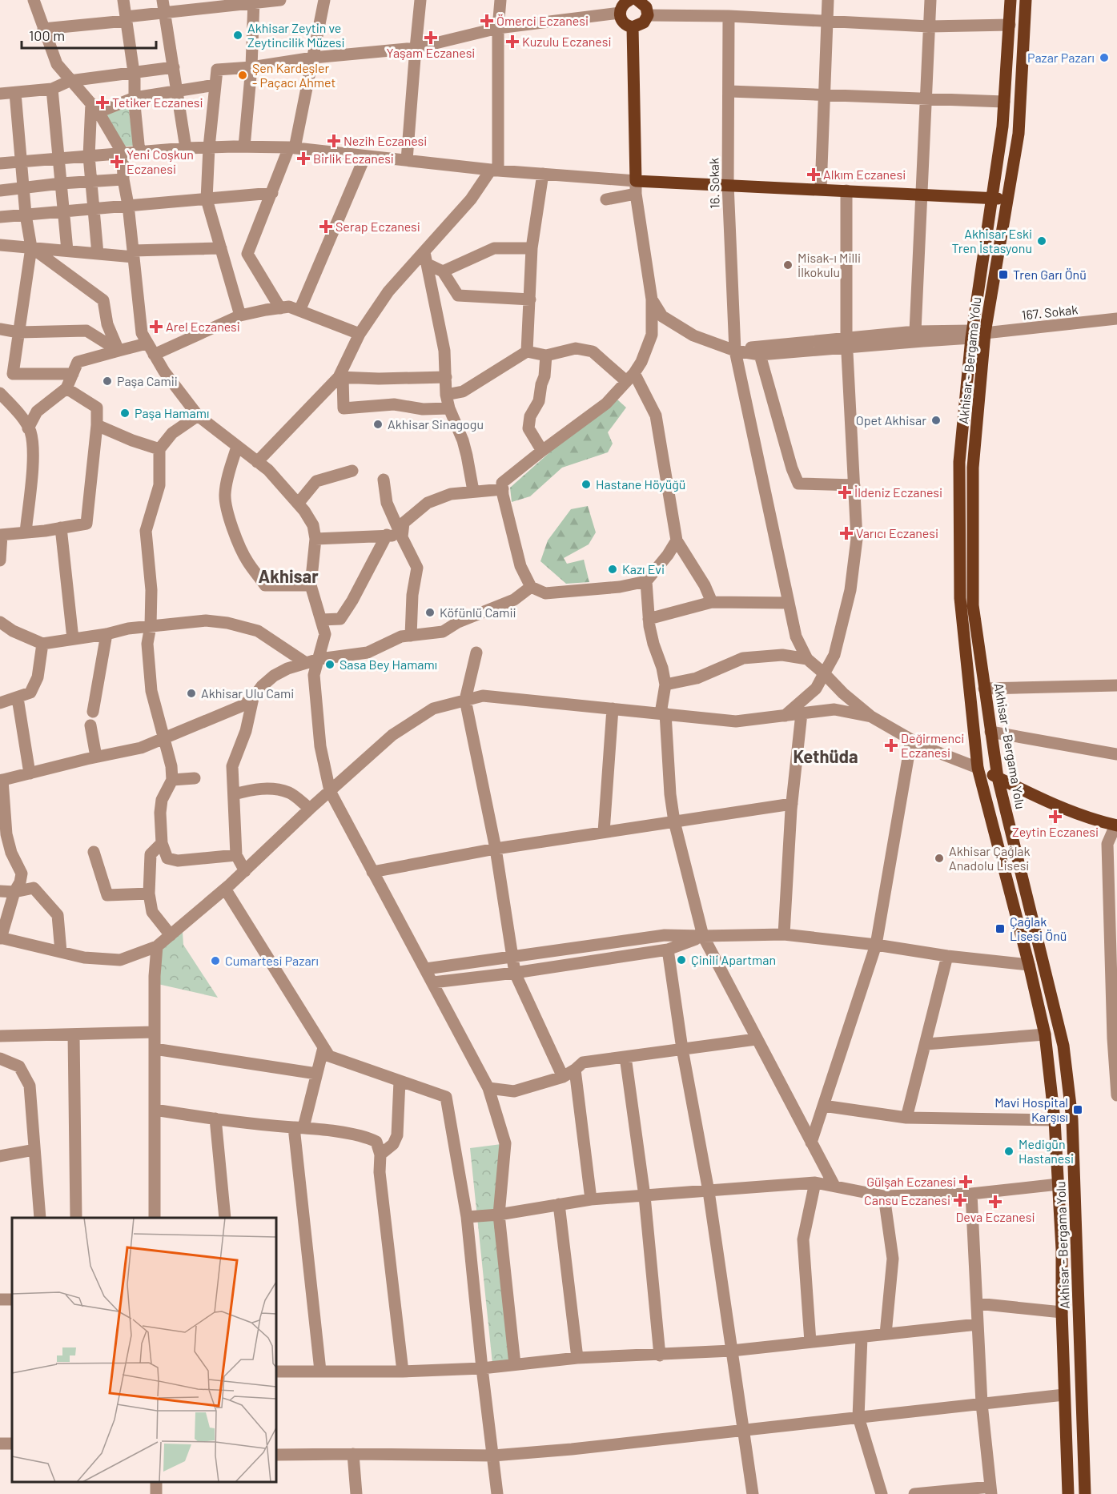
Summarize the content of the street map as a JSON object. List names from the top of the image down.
{
  "streets": {
    "main road": ["Akhisar - Bergama Yolu"],
    "street": ["16. Sokak", "167. Sokak"]
  },
  "crossings": [
    ["167. Sokak", "Akhisar - Bergama Yolu"]
  ],
  "districts": ["Akhisar", "Kethüda"],
  "places": {
    "health": [
      "Ömerci Eczanesi",
      "Yaşam Eczanesi",
      "Kuzulu Eczanesi",
      "Tetiker Eczanesi",
      "Nezih Eczanesi",
      "Birlik Eczanesi",
      "Yeni Coşkun Eczanesi",
      "Alkım Eczanesi",
      "Serap Eczanesi",
      "Arel Eczanesi",
      "İldeniz Eczanesi",
      "Varıcı Eczanesi",
      "Değirmenci Eczanesi",
      "Zeytin Eczanesi",
      "Gülşah Eczanesi",
      "Cansu Eczanesi",
      "Deva Eczanesi"
    ],
    "other": [
      "Akhisar Zeytin ve Zeytincilik Müzesi",
      "Pazar Pazarı",
      "Şen Kardeşler - Paçacı Ahmet",
      "Akhisar Eski Tren İstasyonu",
      "Misak-ı Milli İlkokulu",
      "Paşa Camii",
      "Paşa Hamamı",
      "Opet Akhisar",
      "Akhisar Sinagogu",
      "Hastane Höyüğü",
      "Kazı Evi",
      "Köfünlü Camii",
      "Sasa Bey Hamamı",
      "Akhisar Ulu Cami",
      "Akhisar Çağlak Anadolu Lisesi",
      "Çinili Apartman",
      "Cumartesi Pazarı",
      "Medigün Hastanesi"
    ],
    "transit": ["Tren Garı Önü", "Çağlak Lisesi Önü", "Mavi Hospital Karşısı"]
  },
  "scale_bar": "100 m"
}
